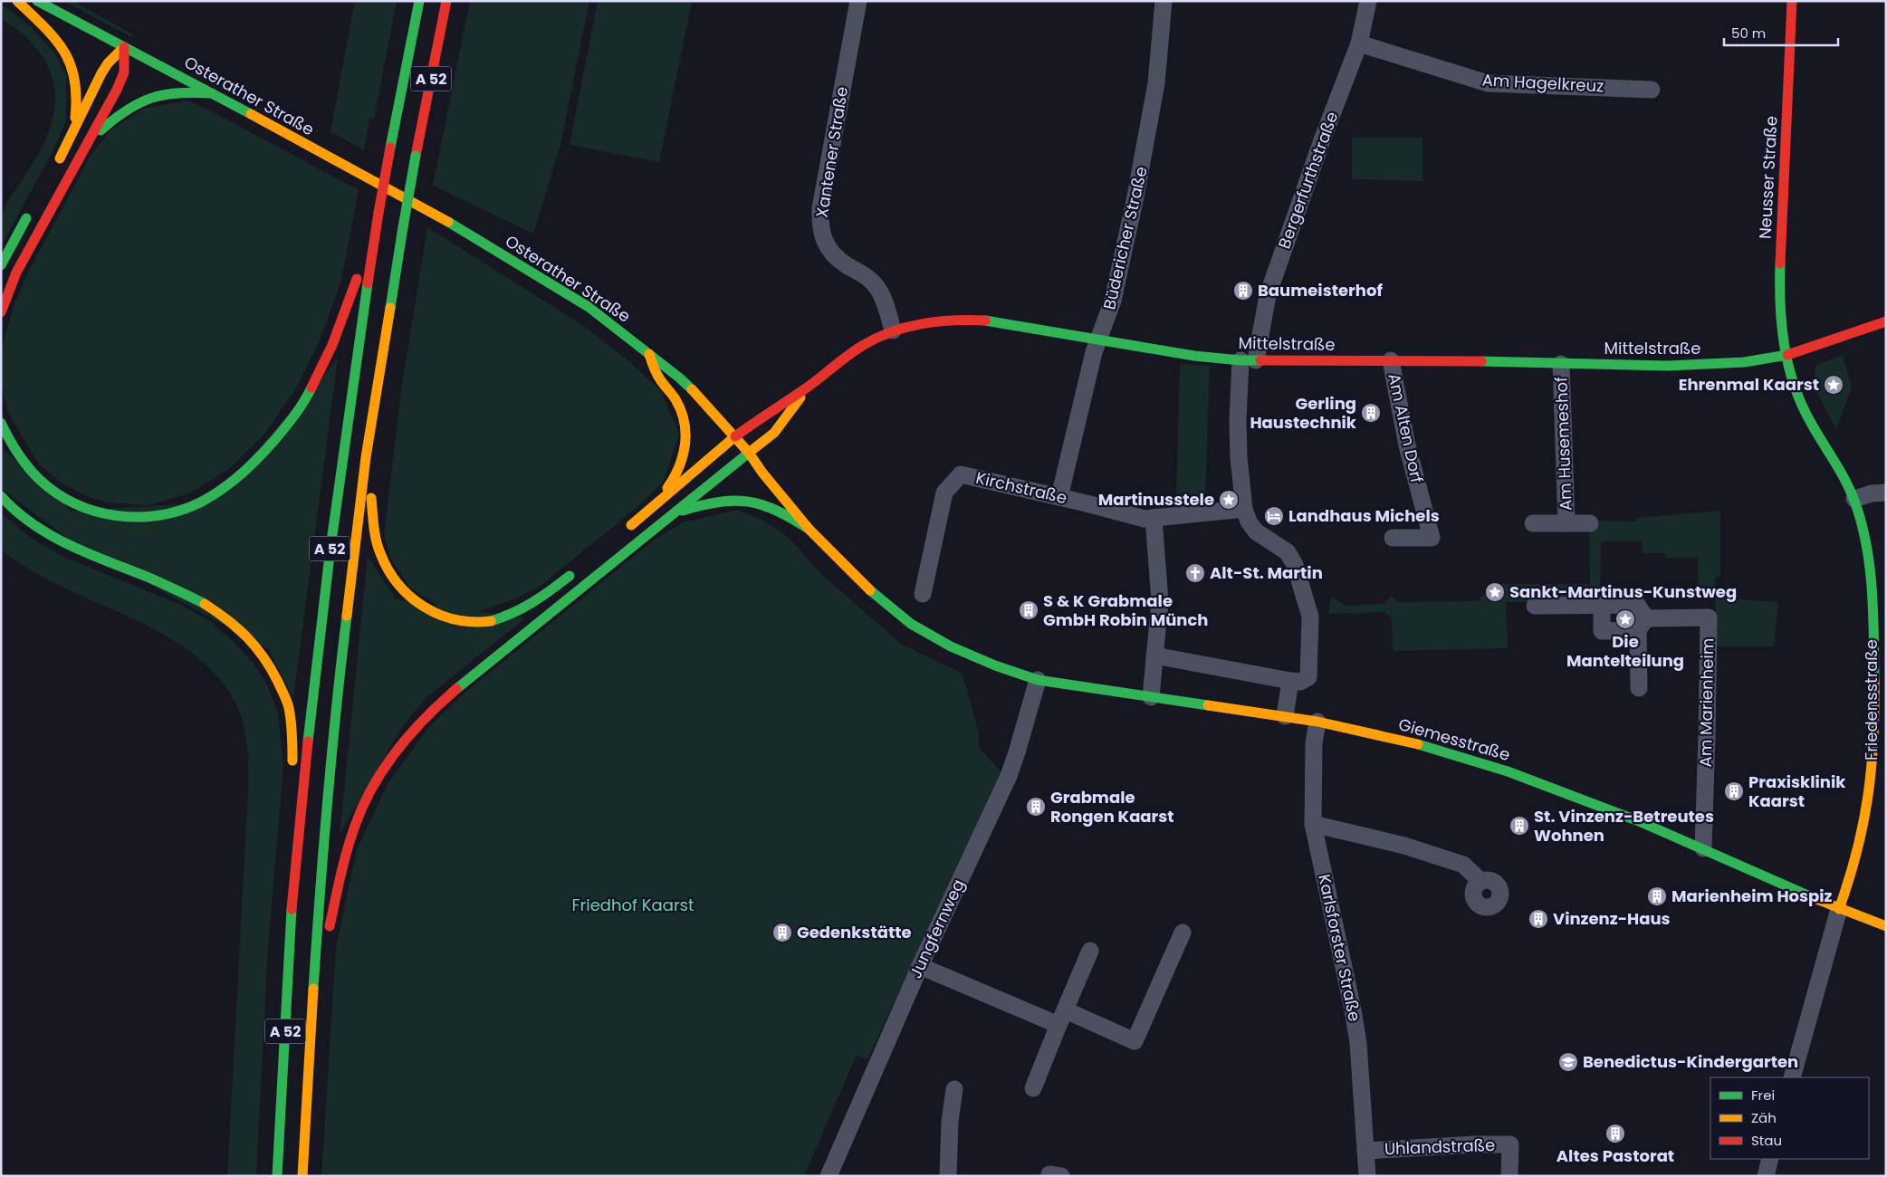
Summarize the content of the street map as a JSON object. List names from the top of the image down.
{
  "streets": {
    "main road": [
      "A 52",
      "Osterather Straße",
      "Neusser Straße",
      "Mittelstraße",
      "Friedensstraße",
      "Giemesstraße"
    ],
    "street": [
      "Am Hagelkreuz",
      "Xantener Straße",
      "Bergerfurthstraße",
      "Büdericher Straße",
      "Am Alten Dorf",
      "Am Husemeshof",
      "Kirchstraße",
      "Am Marienheim",
      "Jungfernweg",
      "Karlsforster Straße",
      "Uhlandstraße"
    ]
  },
  "crossings": [
    ["A 52", "Mittelstraße"],
    ["Am Hagelkreuz", "Bergerfurthstraße"],
    ["Osterather Straße", "Mittelstraße"],
    ["Osterather Straße", "Giemesstraße"],
    ["Osterather Straße", "Jungfernweg"],
    ["Xantener Straße", "Mittelstraße"],
    ["Neusser Straße", "Mittelstraße"],
    ["Neusser Straße", "Friedensstraße"],
    ["Bergerfurthstraße", "Mittelstraße"],
    ["Bergerfurthstraße", "Kirchstraße"],
    ["Büdericher Straße", "Mittelstraße"],
    ["Büdericher Straße", "Kirchstraße"],
    ["Mittelstraße", "Am Alten Dorf"],
    ["Mittelstraße", "Am Husemeshof"],
    ["Mittelstraße", "Friedensstraße"],
    ["Friedensstraße", "Giemesstraße"],
    ["Am Marienheim", "Giemesstraße"],
    ["Giemesstraße", "Jungfernweg"],
    ["Giemesstraße", "Karlsforster Straße"],
    ["Karlsforster Straße", "Uhlandstraße"]
  ],
  "parks": ["Friedhof Kaarst"],
  "places": {
    "building": [
      "Baumeisterhof",
      "Gerling Haustechnik",
      "S & K Grabmale GmbH Robin Münch",
      "Praxisklinik Kaarst",
      "Grabmale Rongen Kaarst",
      "St. Vinzenz-Betreutes Wohnen",
      "Marienheim Hospiz",
      "Vinzenz-Haus",
      "Gedenkstätte",
      "Altes Pastorat"
    ],
    "place": [
      "Ehrenmal Kaarst",
      "Martinusstele",
      "Sankt-Martinus-Kunstweg",
      "Die Mantelteilung"
    ],
    "hotel": ["Landhaus Michels"],
    "church": ["Alt-St. Martin"],
    "school or university": ["Benedictus-Kindergarten"]
  },
  "legend": ["Frei", "Zäh", "Stau"],
  "scale_bar": "50 m"
}
